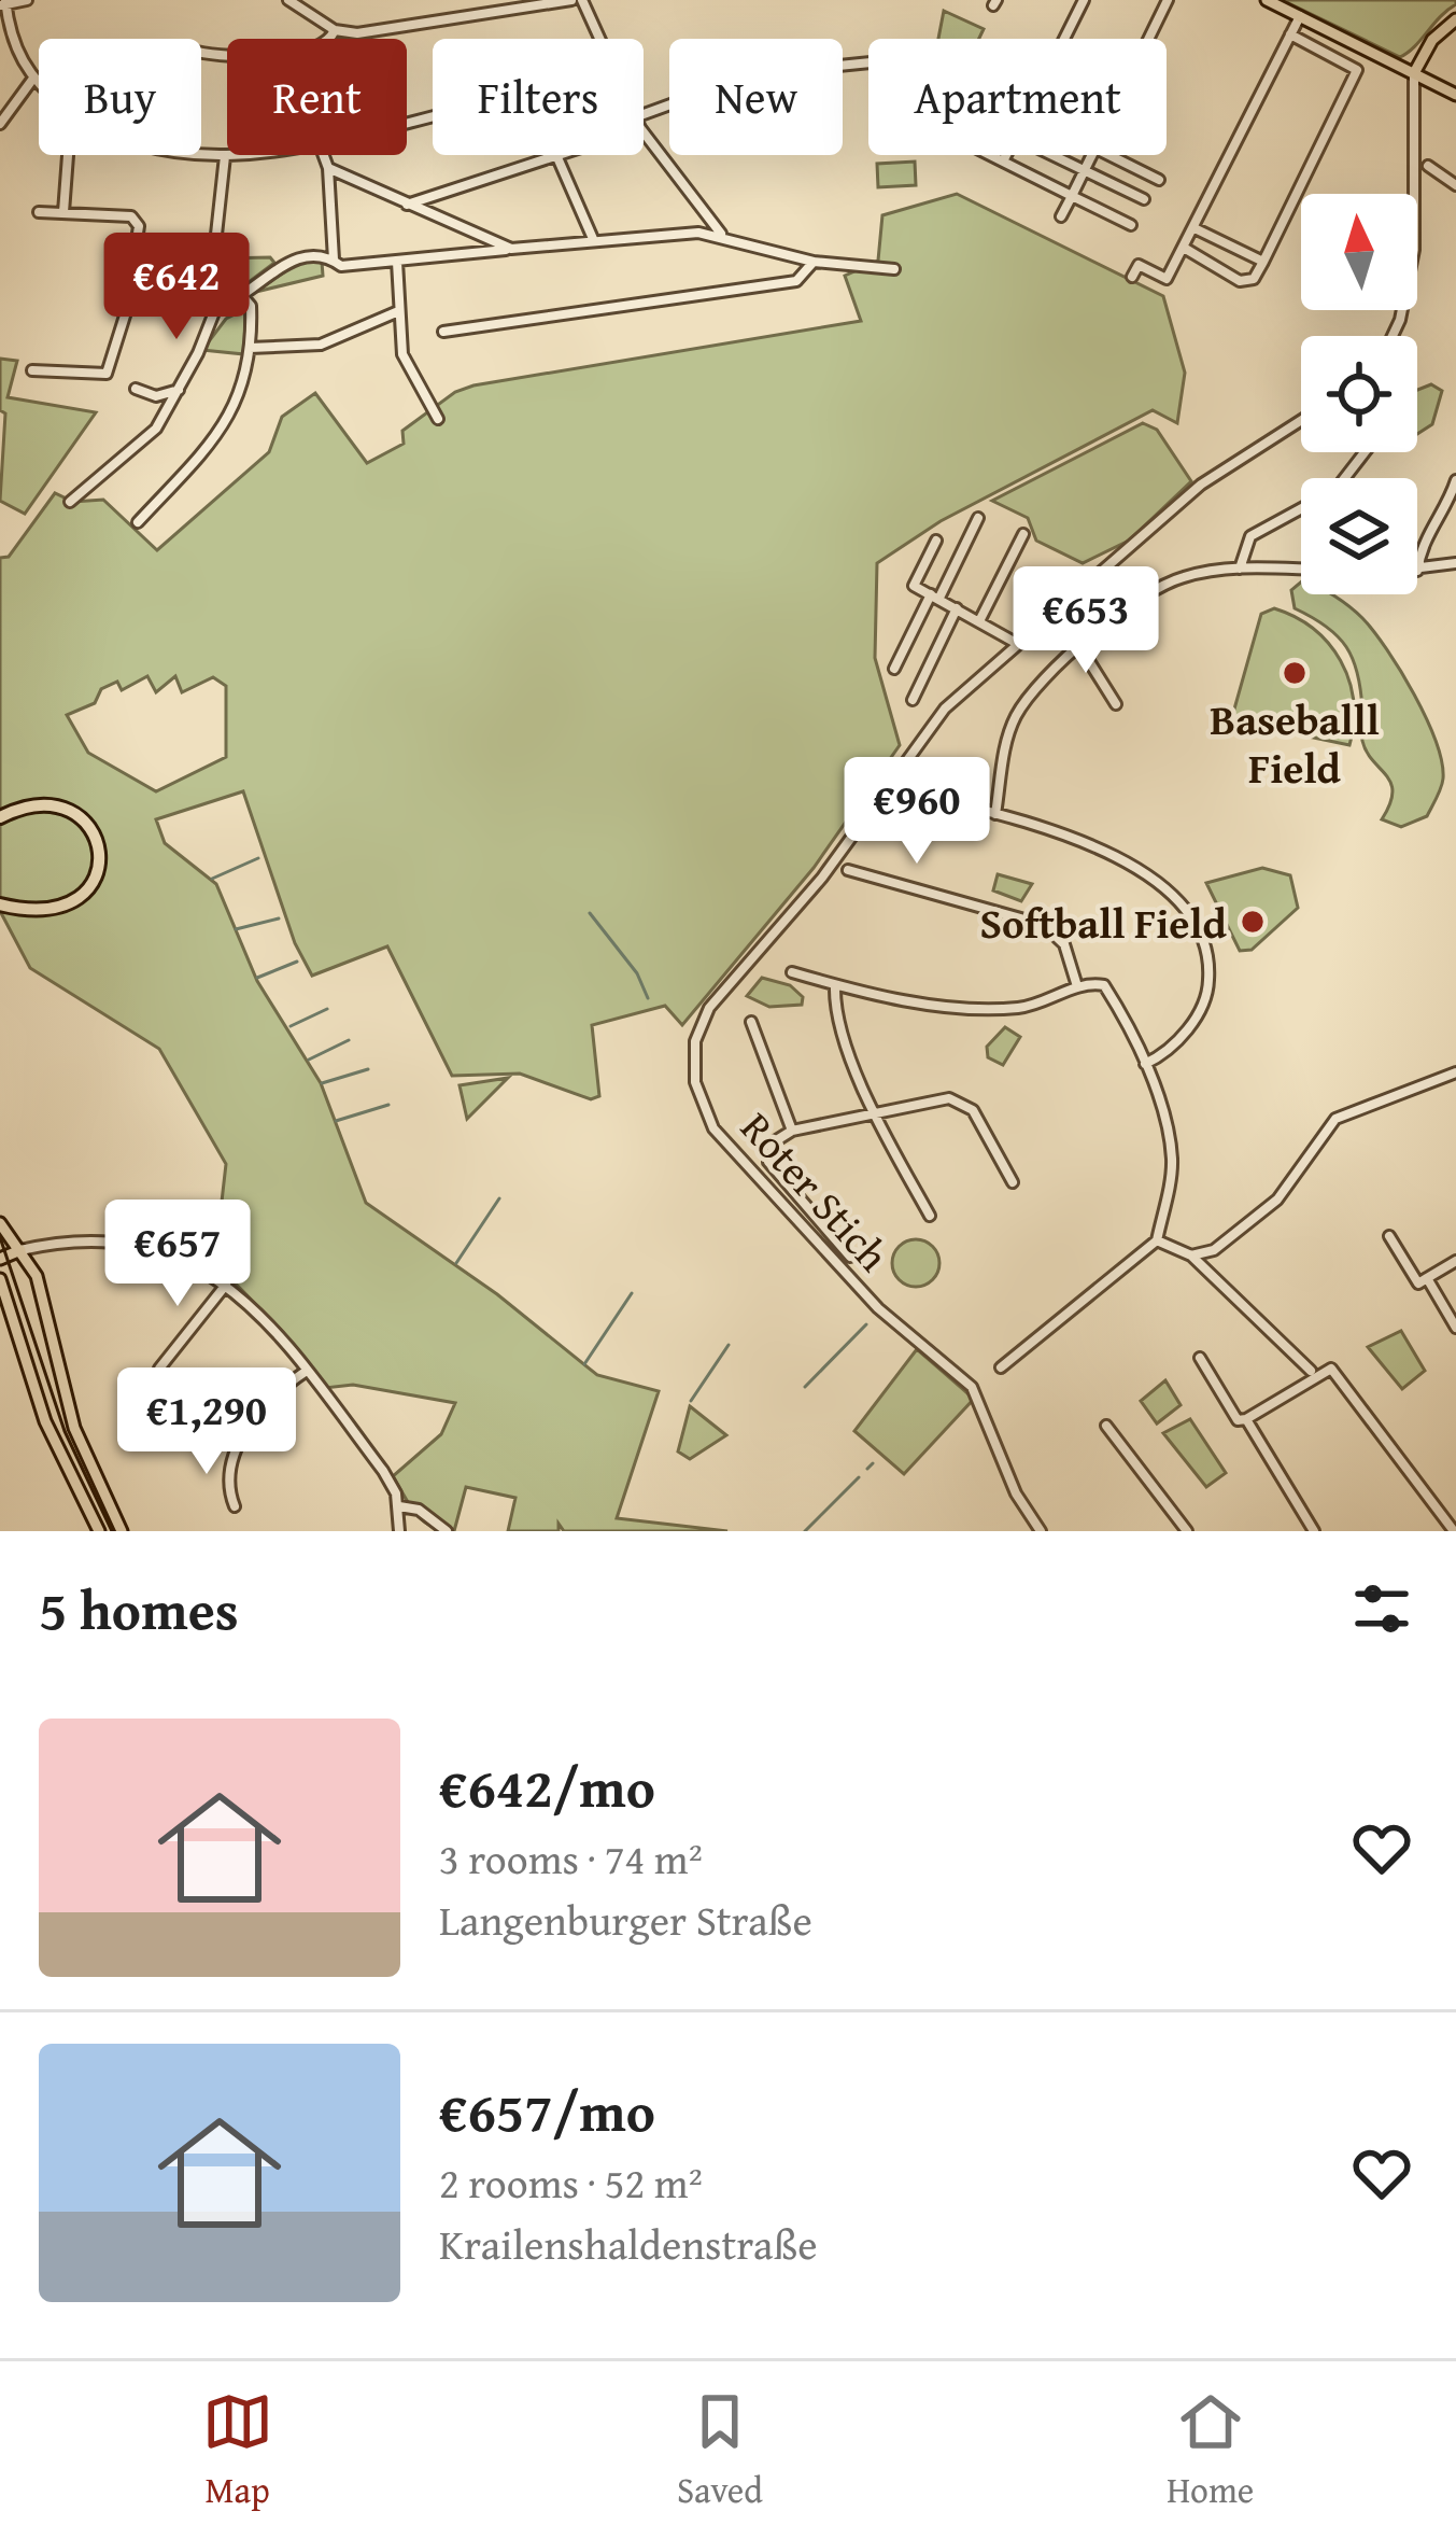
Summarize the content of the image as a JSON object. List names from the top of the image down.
{
  "streets": {
    "street": ["Roter Stich"]
  },
  "places": ["Baseballl Field", "Softball Field"],
  "north": "top",
  "page": {
    "chip": [
      "Buy",
      "Rent",
      "Filters",
      "New",
      "Apartment"
    ],
    "price": [
      "€642",
      "€653",
      "€960",
      "€657",
      "€1,290"
    ],
    "heading": "5 homes",
    "list": [
      {
        "name": "€642/mo",
        "note": "3 rooms · 74 m² · Langenburger Straße"
      },
      {
        "name": "€657/mo",
        "note": "2 rooms · 52 m² · Krailenshaldenstraße"
      }
    ],
    "tabs": ["Map", "Saved", "Home"]
  }
}
